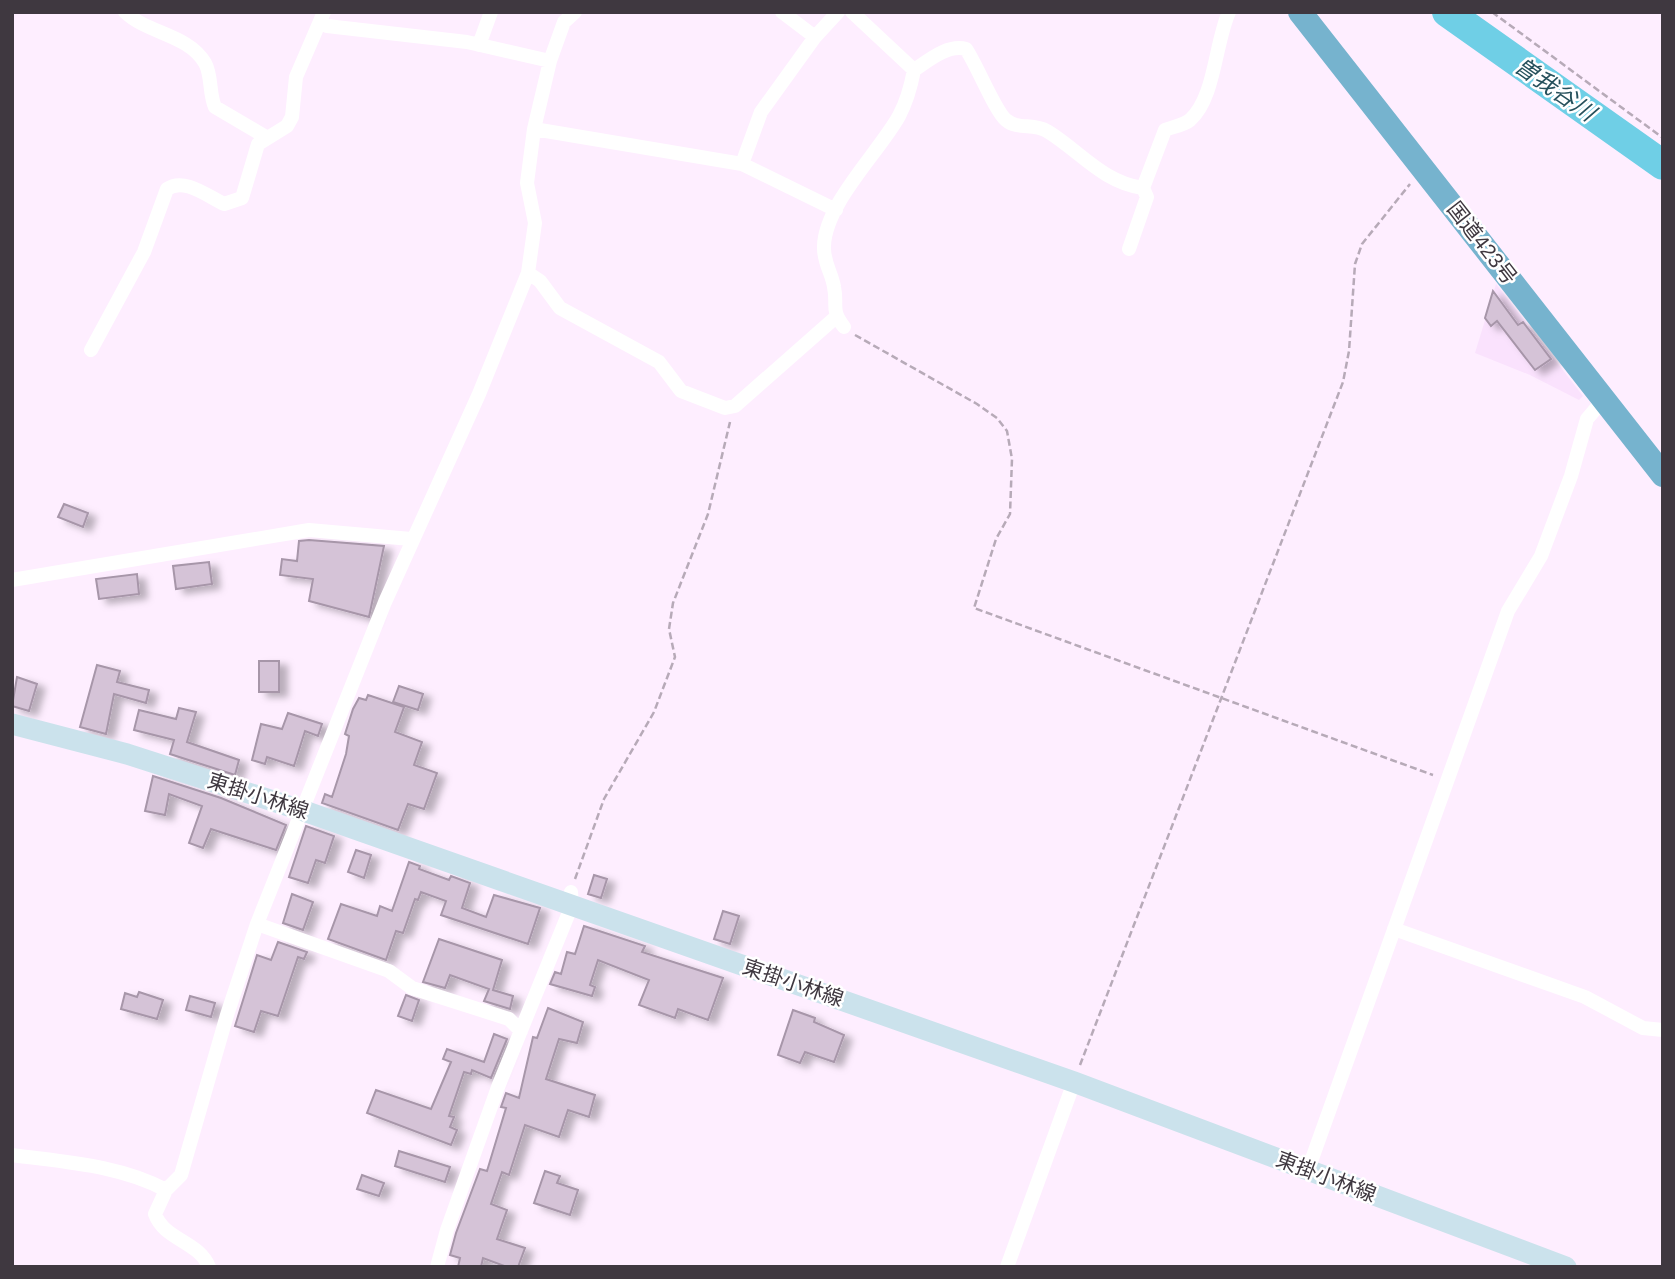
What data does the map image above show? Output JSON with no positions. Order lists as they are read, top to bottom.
{
  "streets": {
    "highway": ["国道423号"],
    "main road": ["東掛小林線"]
  },
  "water": ["曽我谷川"]
}
